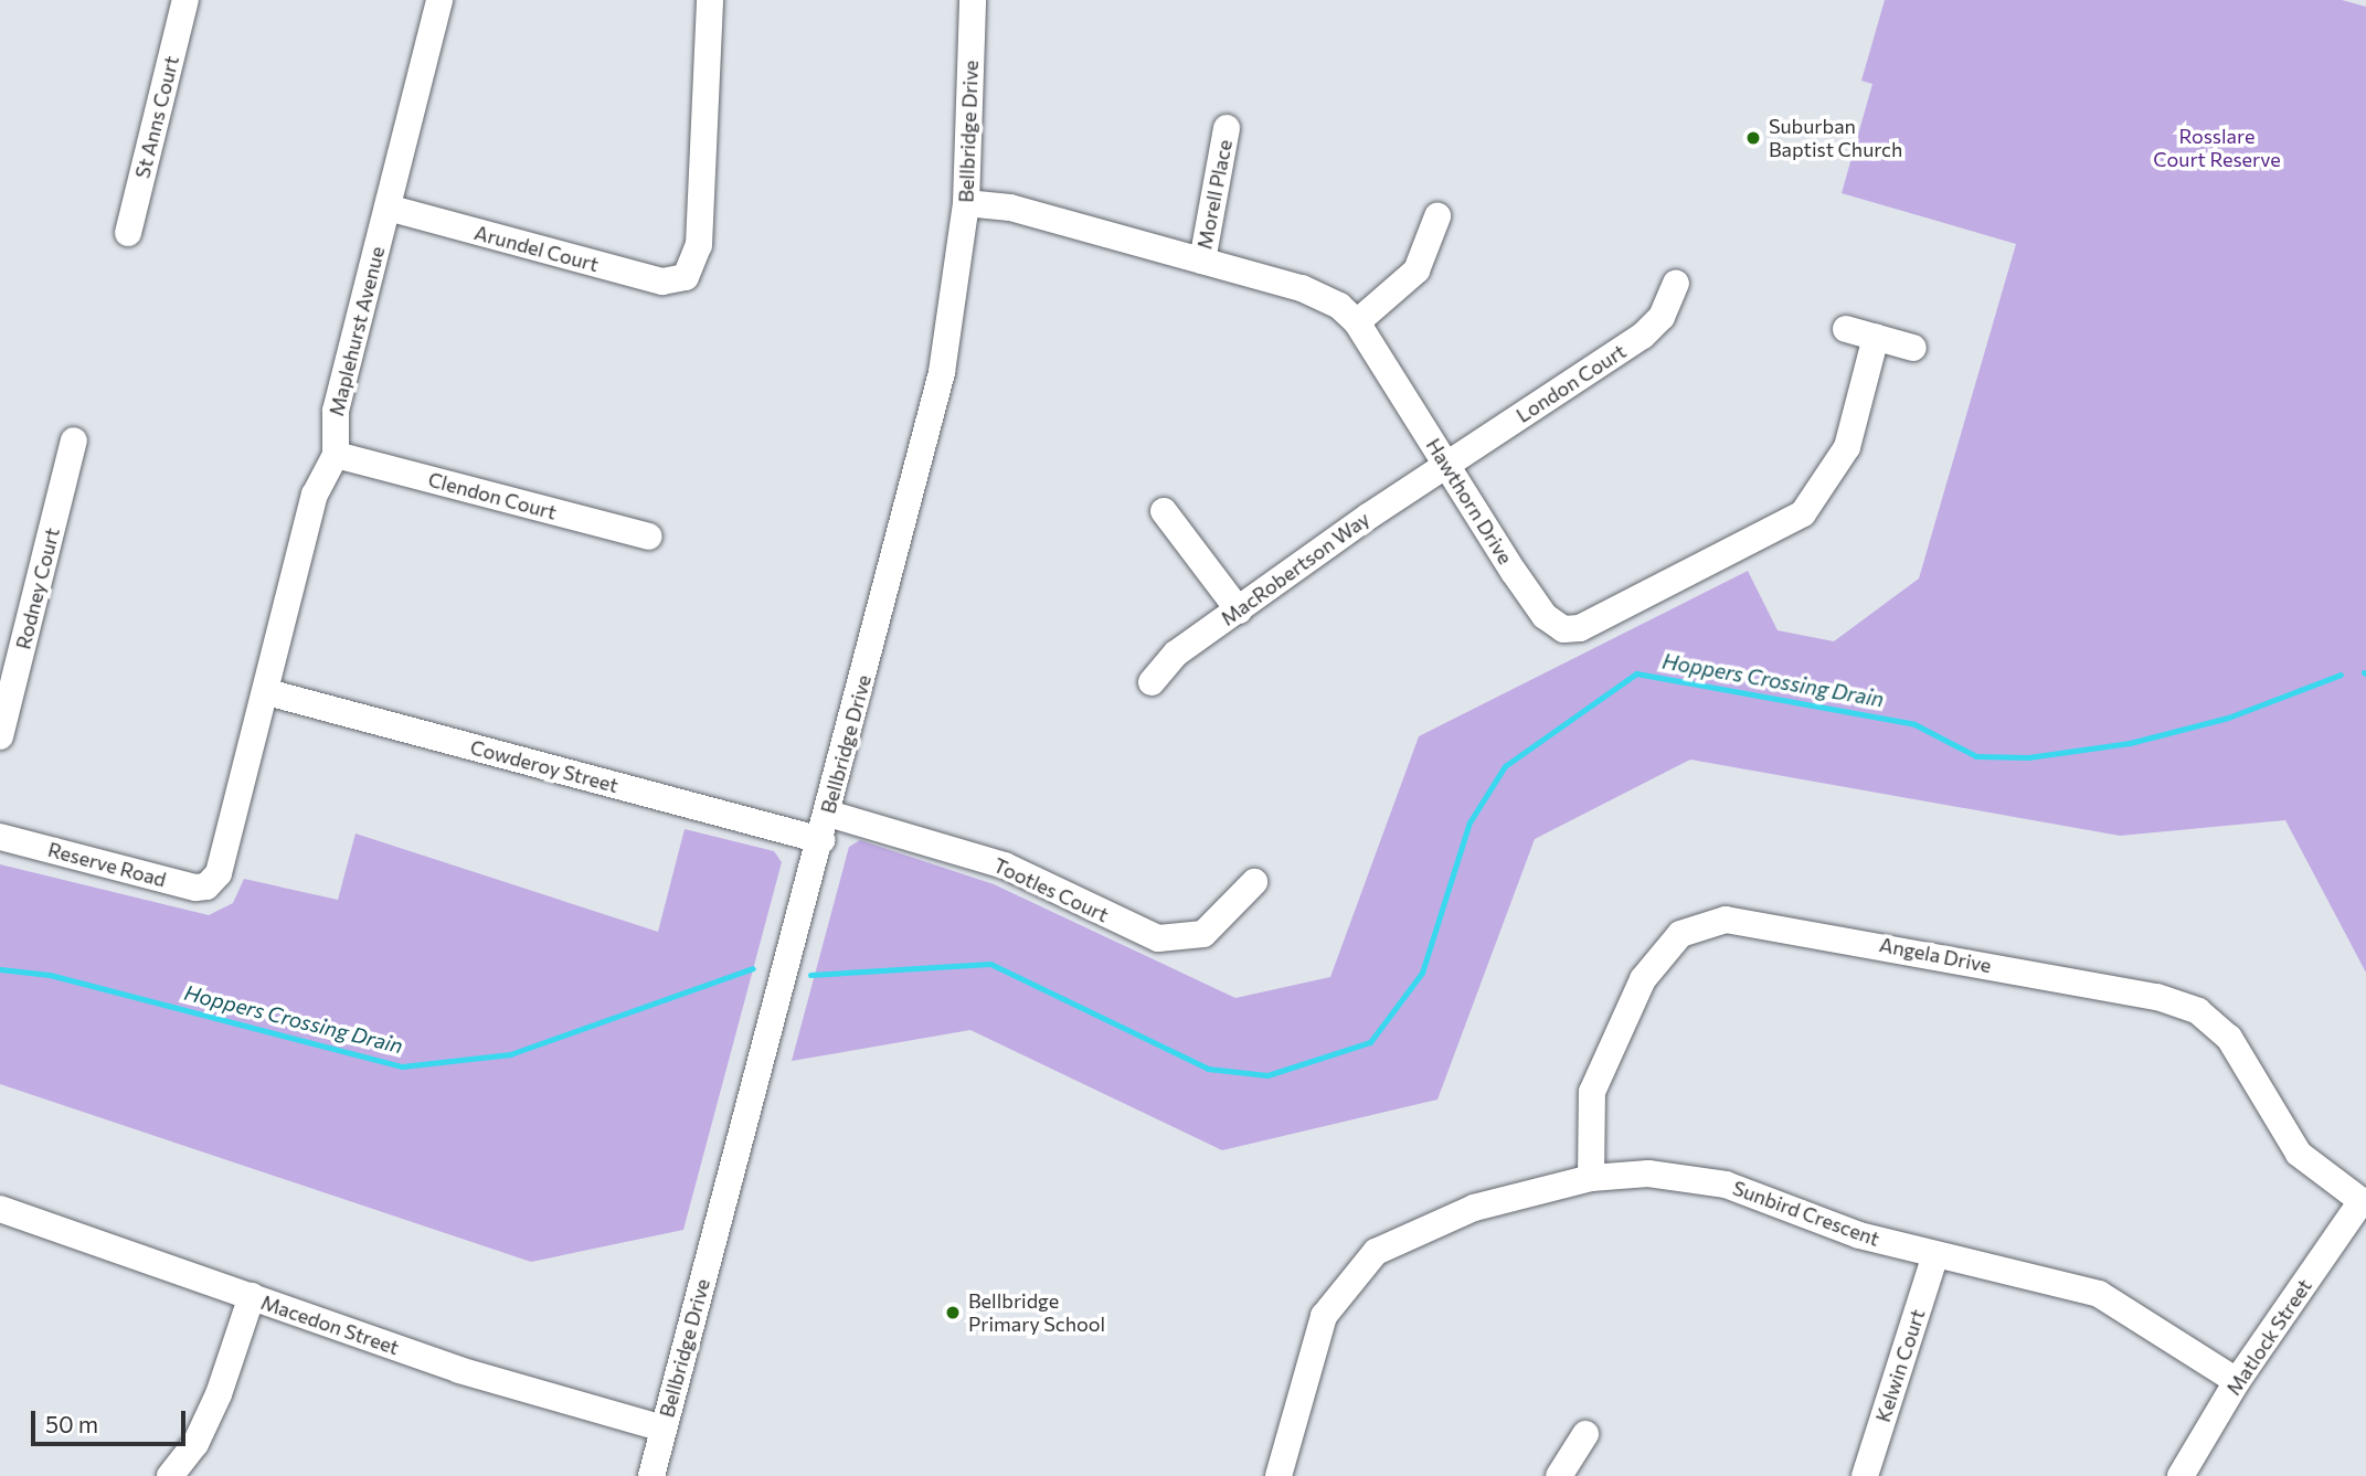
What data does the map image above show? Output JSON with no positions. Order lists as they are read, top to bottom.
{
  "streets": {
    "street": [
      "St Anns Court",
      "Bellbridge Drive",
      "Morell Place",
      "Arundel Court",
      "Maplehurst Avenue",
      "London Court",
      "Clendon Court",
      "Hawthorn Drive",
      "MacRobertson Way",
      "Rodney Court",
      "Cowderoy Street",
      "Reserve Road",
      "Tootles Court",
      "Angela Drive",
      "Sunbird Crescent",
      "Macedon Street",
      "Matlock Street",
      "Kelwin Court"
    ]
  },
  "crossings": [
    ["Bellbridge Drive", "Hawthorn Drive"],
    ["Bellbridge Drive", "Cowderoy Street"],
    ["Bellbridge Drive", "Tootles Court"],
    ["Bellbridge Drive", "Macedon Street"],
    ["Morell Place", "Hawthorn Drive"],
    ["Arundel Court", "Maplehurst Avenue"],
    ["Maplehurst Avenue", "Clendon Court"],
    ["Maplehurst Avenue", "Cowderoy Street"],
    ["Maplehurst Avenue", "Reserve Road"],
    ["London Court", "Hawthorn Drive"],
    ["London Court", "MacRobertson Way"],
    ["Hawthorn Drive", "MacRobertson Way"],
    ["Angela Drive", "Sunbird Crescent"],
    ["Angela Drive", "Matlock Street"],
    ["Sunbird Crescent", "Matlock Street"],
    ["Sunbird Crescent", "Kelwin Court"]
  ],
  "water": ["Hoppers Crossing Drain"],
  "parks": ["Rosslare Court Reserve"],
  "places": ["Suburban Baptist Church", "Bellbridge Primary School"],
  "scale_bar": "50 m"
}
